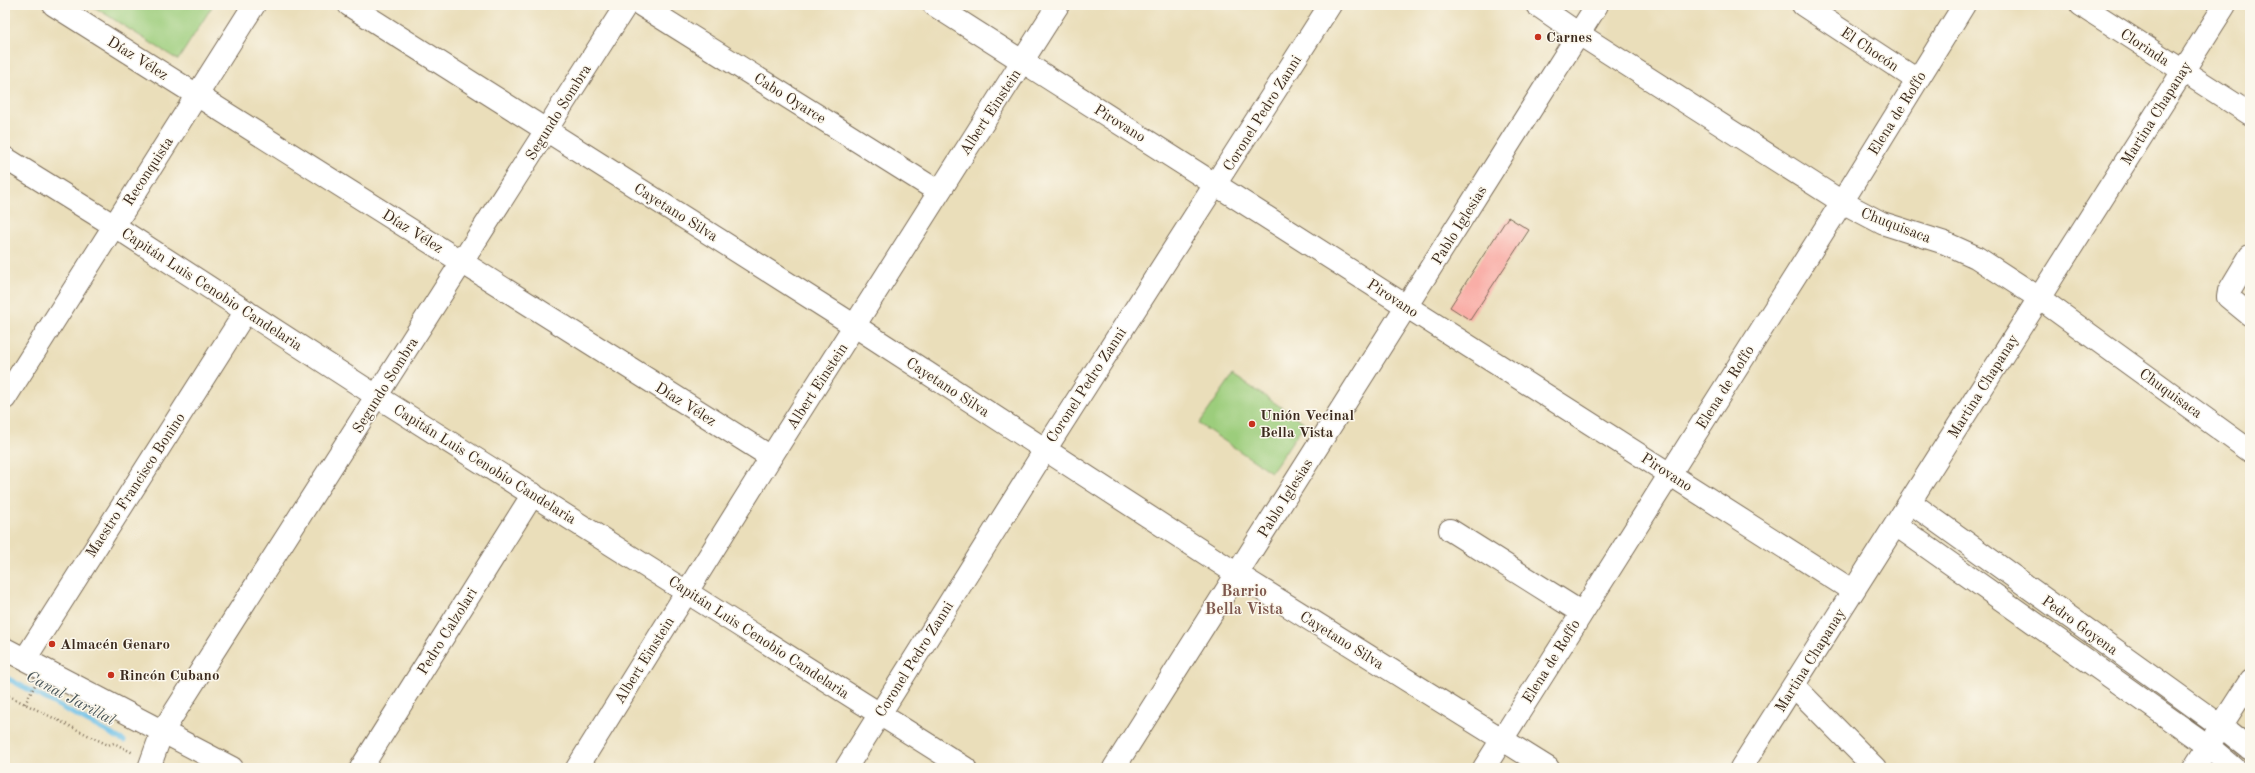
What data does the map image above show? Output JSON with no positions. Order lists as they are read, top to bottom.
{
  "streets": {
    "street": [
      "Clorinda",
      "El Chocón",
      "Díaz Vélez",
      "Cabo Oyarce",
      "Segundo Sombra",
      "Albert Einstein",
      "Coronel Pedro Zanni",
      "Elena de Roffo",
      "Martina Chapanay",
      "Pirovano",
      "Reconquista",
      "Cayetano Silva",
      "Pablo Iglesias",
      "Chuquisaca",
      "Capitán Luis Cenobio Candelaria",
      "Maestro Francisco Bonino",
      "Pedro Goyena",
      "Pedro Calzolari"
    ]
  },
  "crossings": [
    ["Clorinda", "Martina Chapanay"],
    ["El Chocón", "Elena de Roffo"],
    ["Díaz Vélez", "Segundo Sombra"],
    ["Díaz Vélez", "Albert Einstein"],
    ["Díaz Vélez", "Reconquista"],
    ["Cabo Oyarce", "Albert Einstein"],
    ["Segundo Sombra", "Cayetano Silva"],
    ["Segundo Sombra", "Capitán Luis Cenobio Candelaria"],
    ["Albert Einstein", "Pirovano"],
    ["Albert Einstein", "Cayetano Silva"],
    ["Albert Einstein", "Capitán Luis Cenobio Candelaria"],
    ["Coronel Pedro Zanni", "Pirovano"],
    ["Coronel Pedro Zanni", "Cayetano Silva"],
    ["Coronel Pedro Zanni", "Capitán Luis Cenobio Candelaria"],
    ["Elena de Roffo", "Pirovano"],
    ["Elena de Roffo", "Cayetano Silva"],
    ["Elena de Roffo", "Chuquisaca"],
    ["Martina Chapanay", "Pirovano"],
    ["Martina Chapanay", "Chuquisaca"],
    ["Martina Chapanay", "Pedro Goyena"],
    ["Pirovano", "Pablo Iglesias"],
    ["Reconquista", "Capitán Luis Cenobio Candelaria"],
    ["Cayetano Silva", "Pablo Iglesias"],
    ["Pablo Iglesias", "Chuquisaca"],
    ["Capitán Luis Cenobio Candelaria", "Maestro Francisco Bonino"],
    ["Capitán Luis Cenobio Candelaria", "Pedro Calzolari"]
  ],
  "districts": ["Barrio Bella Vista"],
  "water": ["Canal Jarillal"],
  "places": [
    "Carnes",
    "Unión Vecinal Bella Vista",
    "Almacén Genaro",
    "Rincón Cubano"
  ]
}
